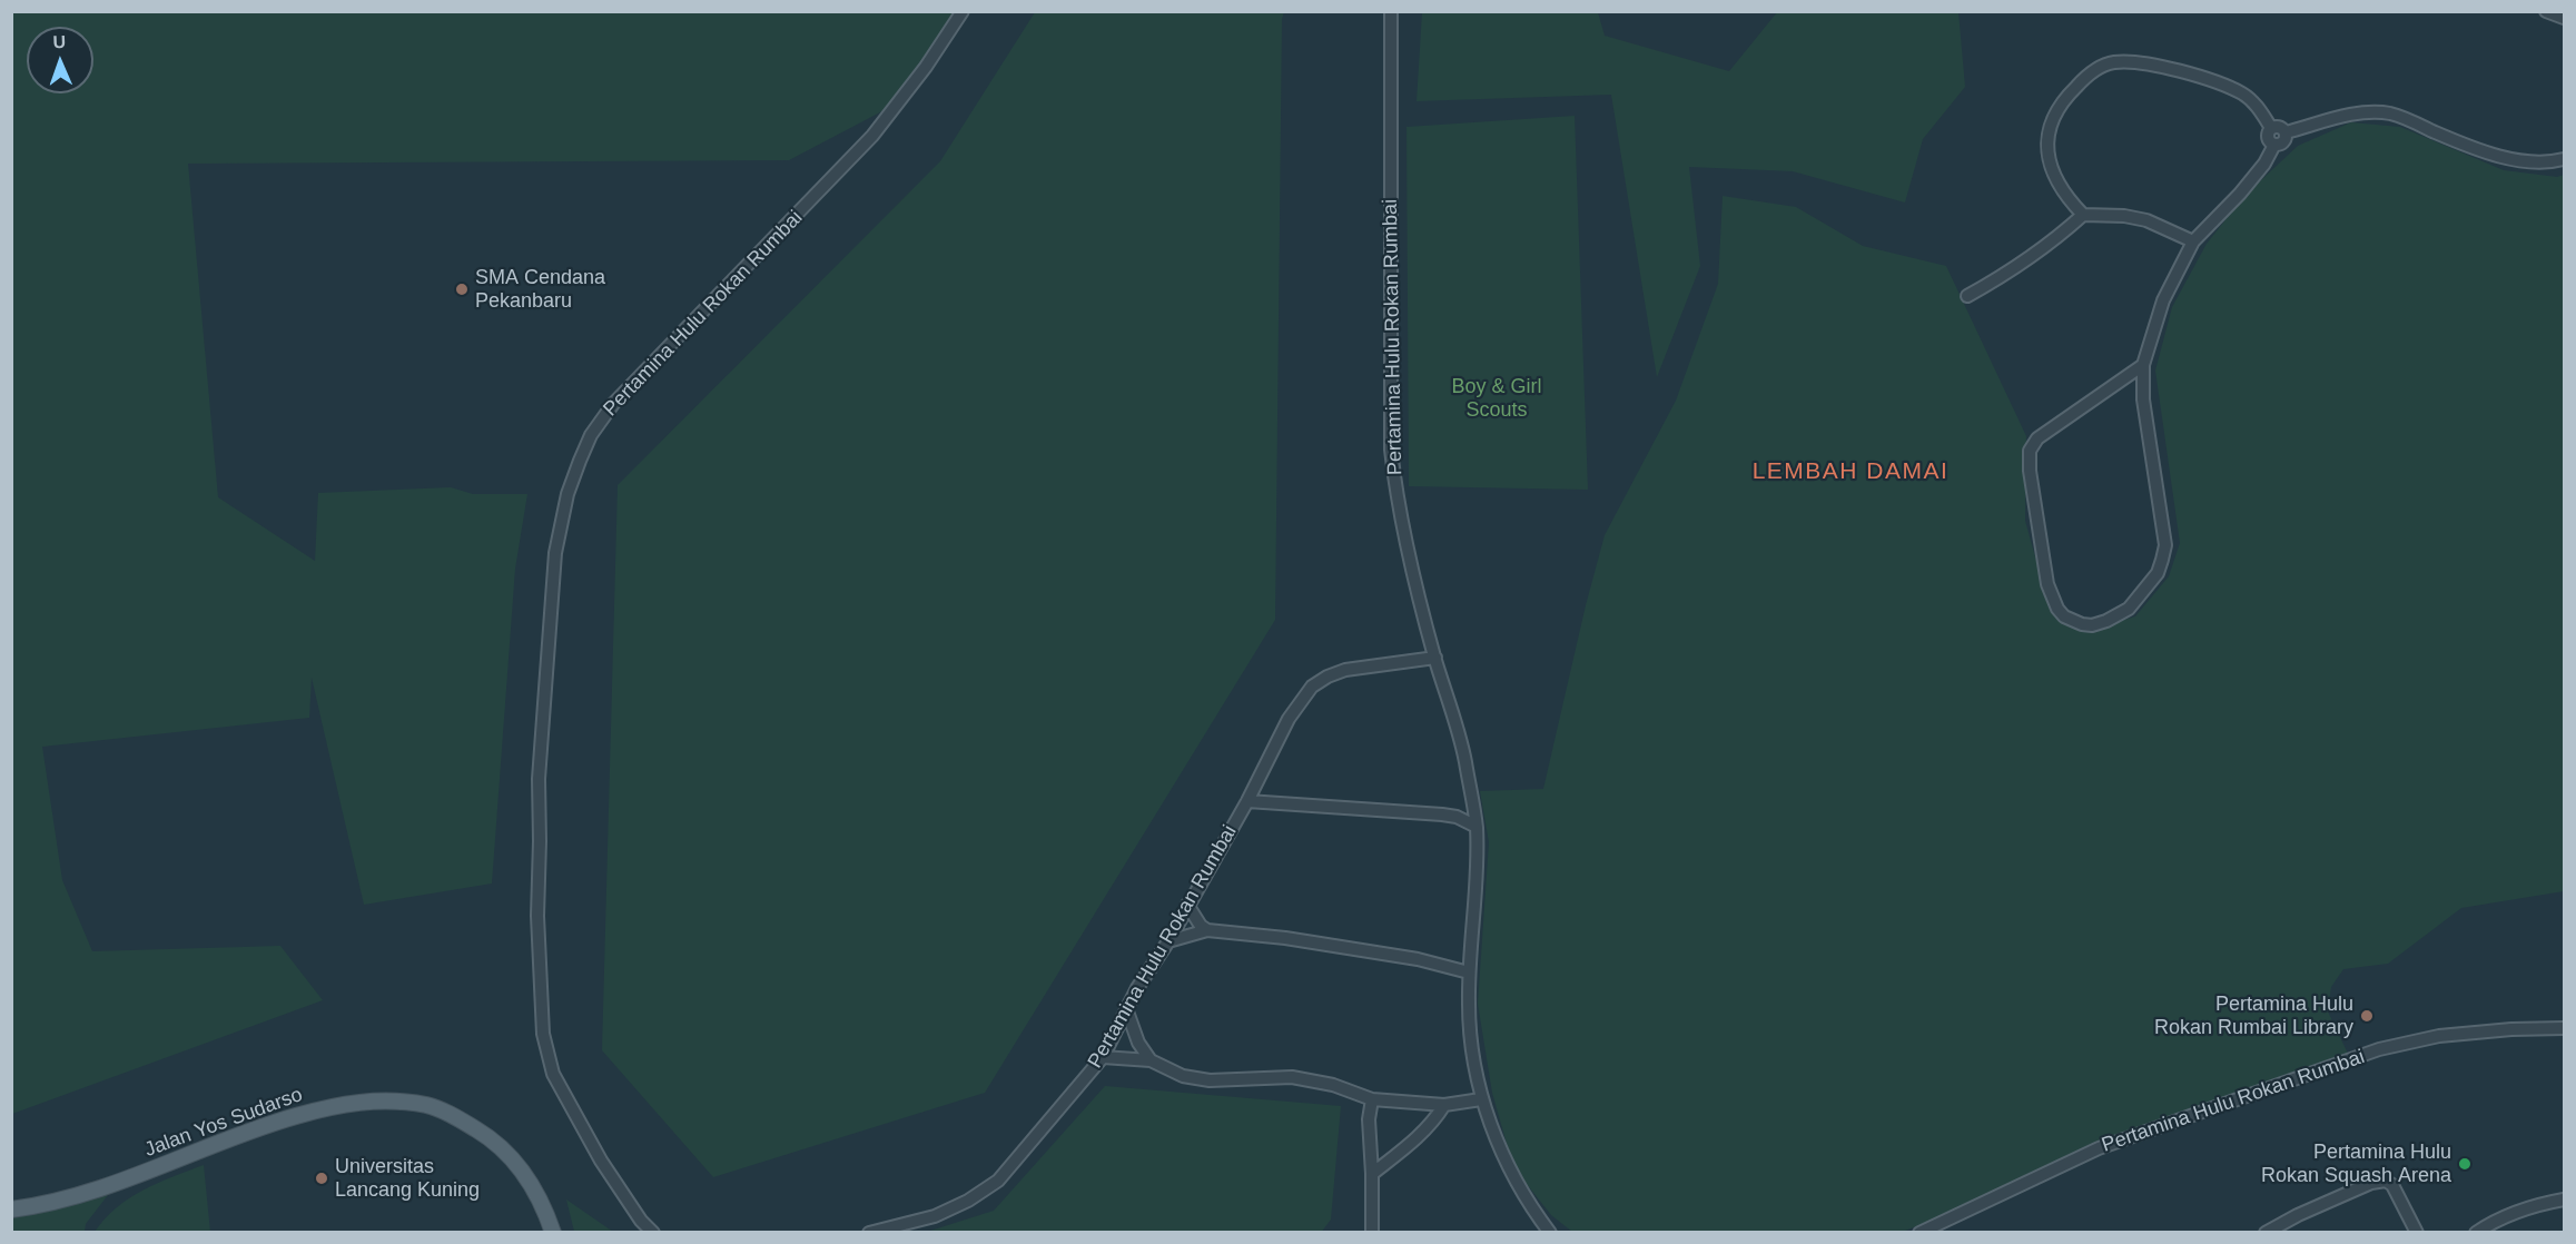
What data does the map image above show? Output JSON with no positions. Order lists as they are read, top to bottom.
{
  "streets": {
    "main road": ["Jalan Yos Sudarso"],
    "street": ["Pertamina Hulu Rokan Rumbai"]
  },
  "districts": ["LEMBAH DAMAI"],
  "parks": ["Boy & Girl Scouts"],
  "places": [
    "SMA Cendana Pekanbaru",
    "Pertamina Hulu Rokan Rumbai Library",
    "Pertamina Hulu Rokan Squash Arena",
    "Universitas Lancang Kuning"
  ],
  "north": "top"
}
